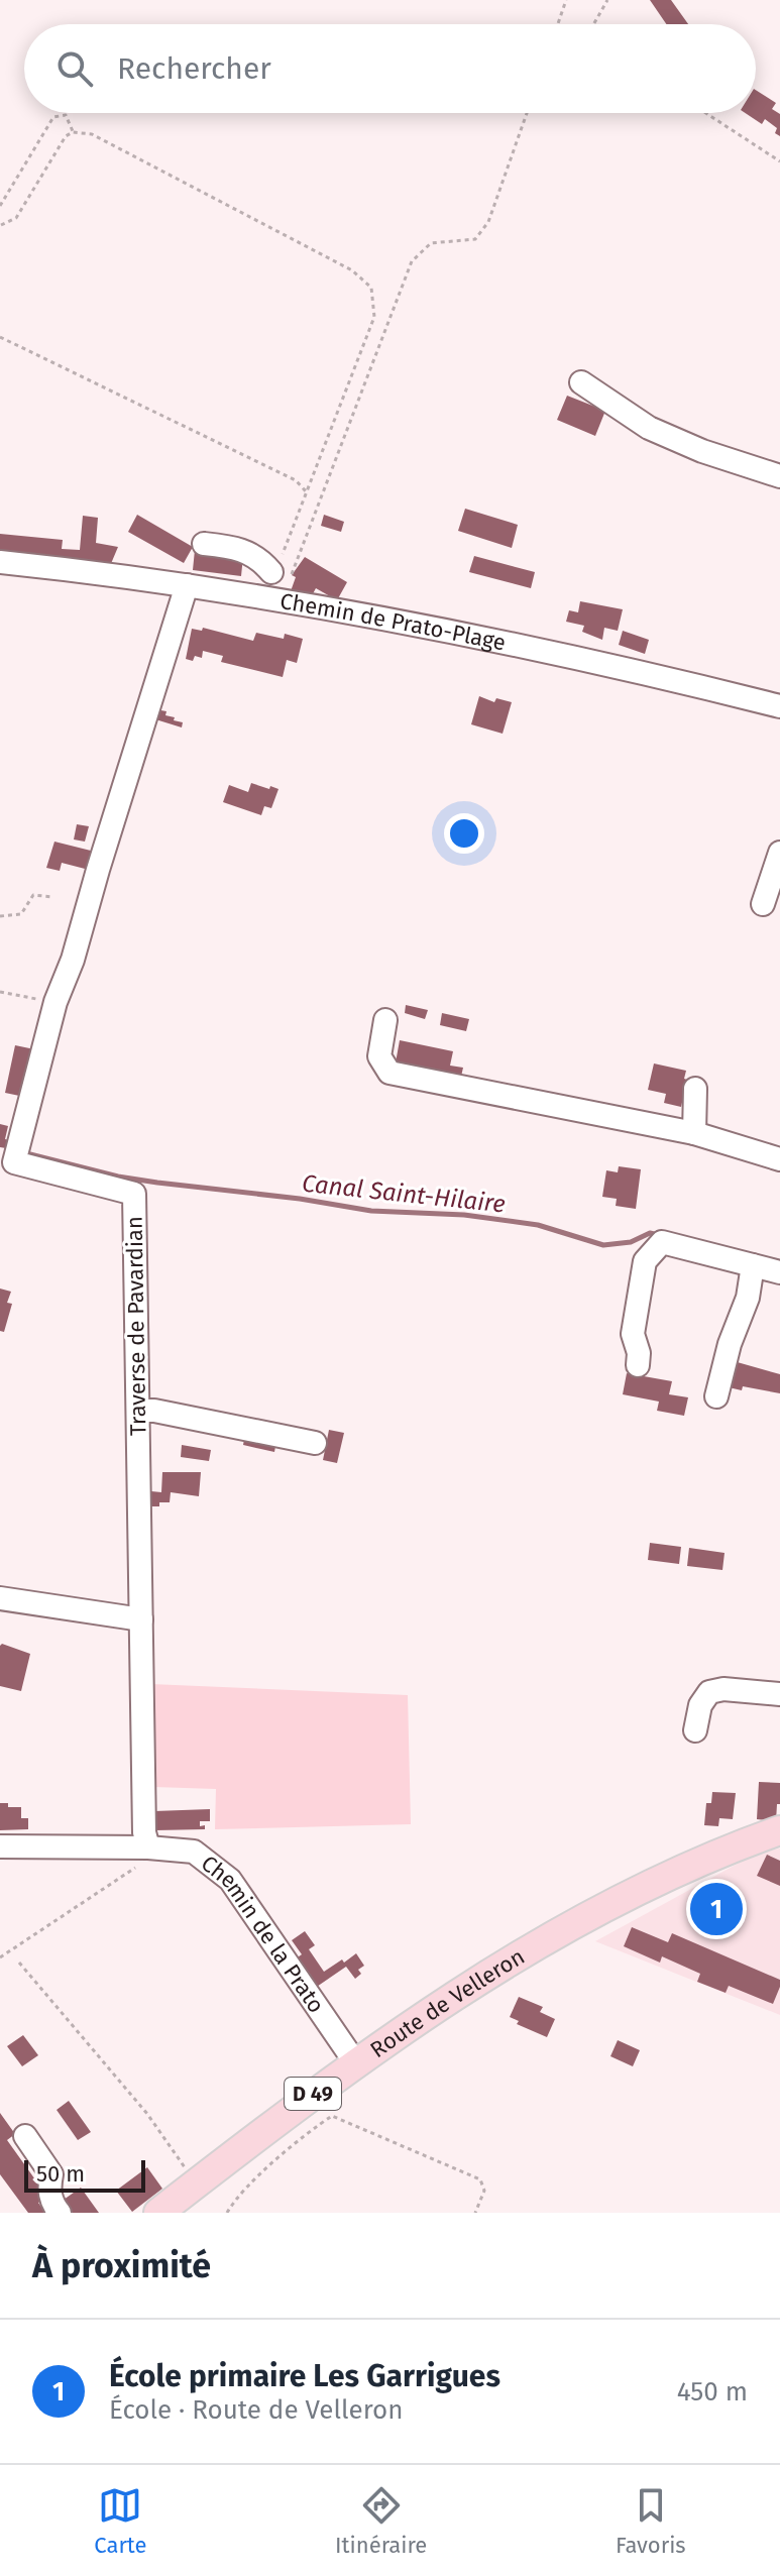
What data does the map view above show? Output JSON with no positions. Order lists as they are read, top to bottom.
{
  "streets": {
    "main road": ["Route de Velleron", "D 49"],
    "street": ["Chemin de Prato-Plage", "Traverse de Pavardian", "Chemin de la Prato"]
  },
  "crossings": [
    ["Chemin de Prato-Plage", "Traverse de Pavardian"],
    ["Traverse de Pavardian", "Chemin de la Prato"],
    ["Chemin de la Prato", "Route de Velleron"]
  ],
  "water": ["Canal Saint-Hilaire"],
  "scale_bar": "50 m",
  "page": {
    "search": "Rechercher",
    "pins": "1",
    "scale": "50 m",
    "heading": "À proximité",
    "list": [
      {
        "mark": "1",
        "name": "École primaire Les Garrigues",
        "note": "École · Route de Velleron",
        "value": "450 m"
      }
    ],
    "nav": ["Carte", "Itinéraire", "Favoris"]
  }
}
